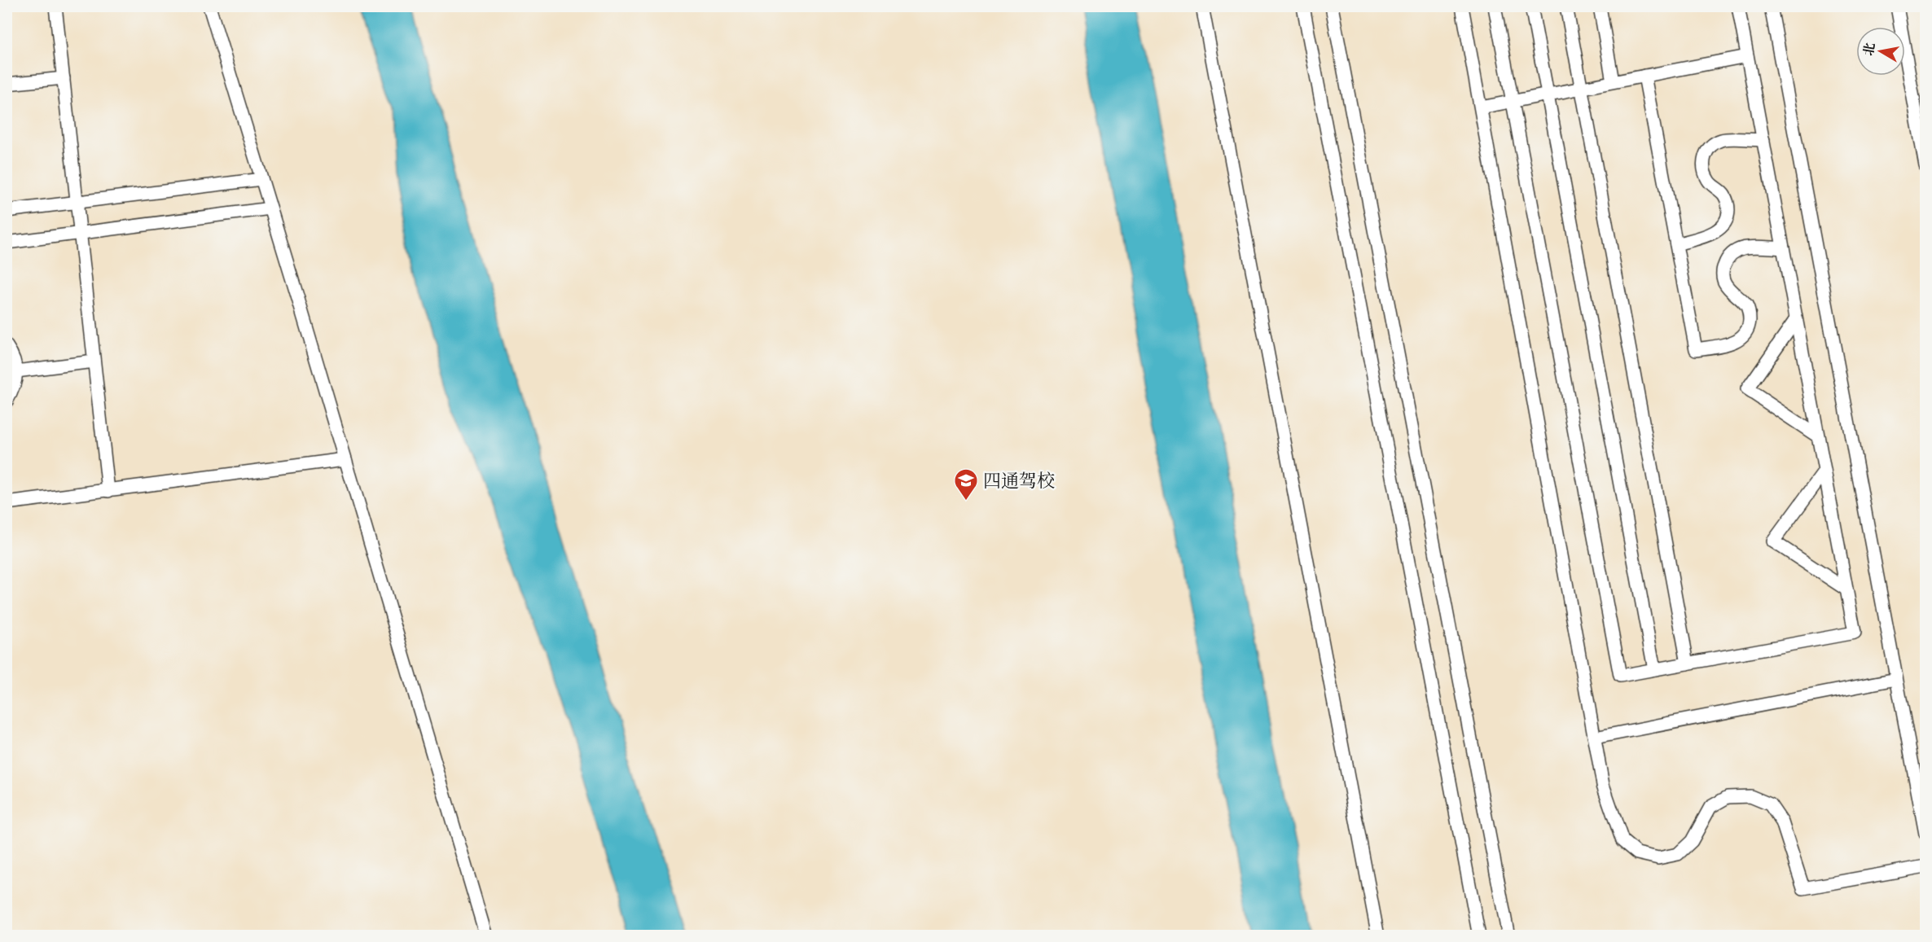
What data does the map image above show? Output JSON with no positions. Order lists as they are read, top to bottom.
{
  "places": {
    "school or university": ["四通驾校"]
  },
  "north": "left"
}
